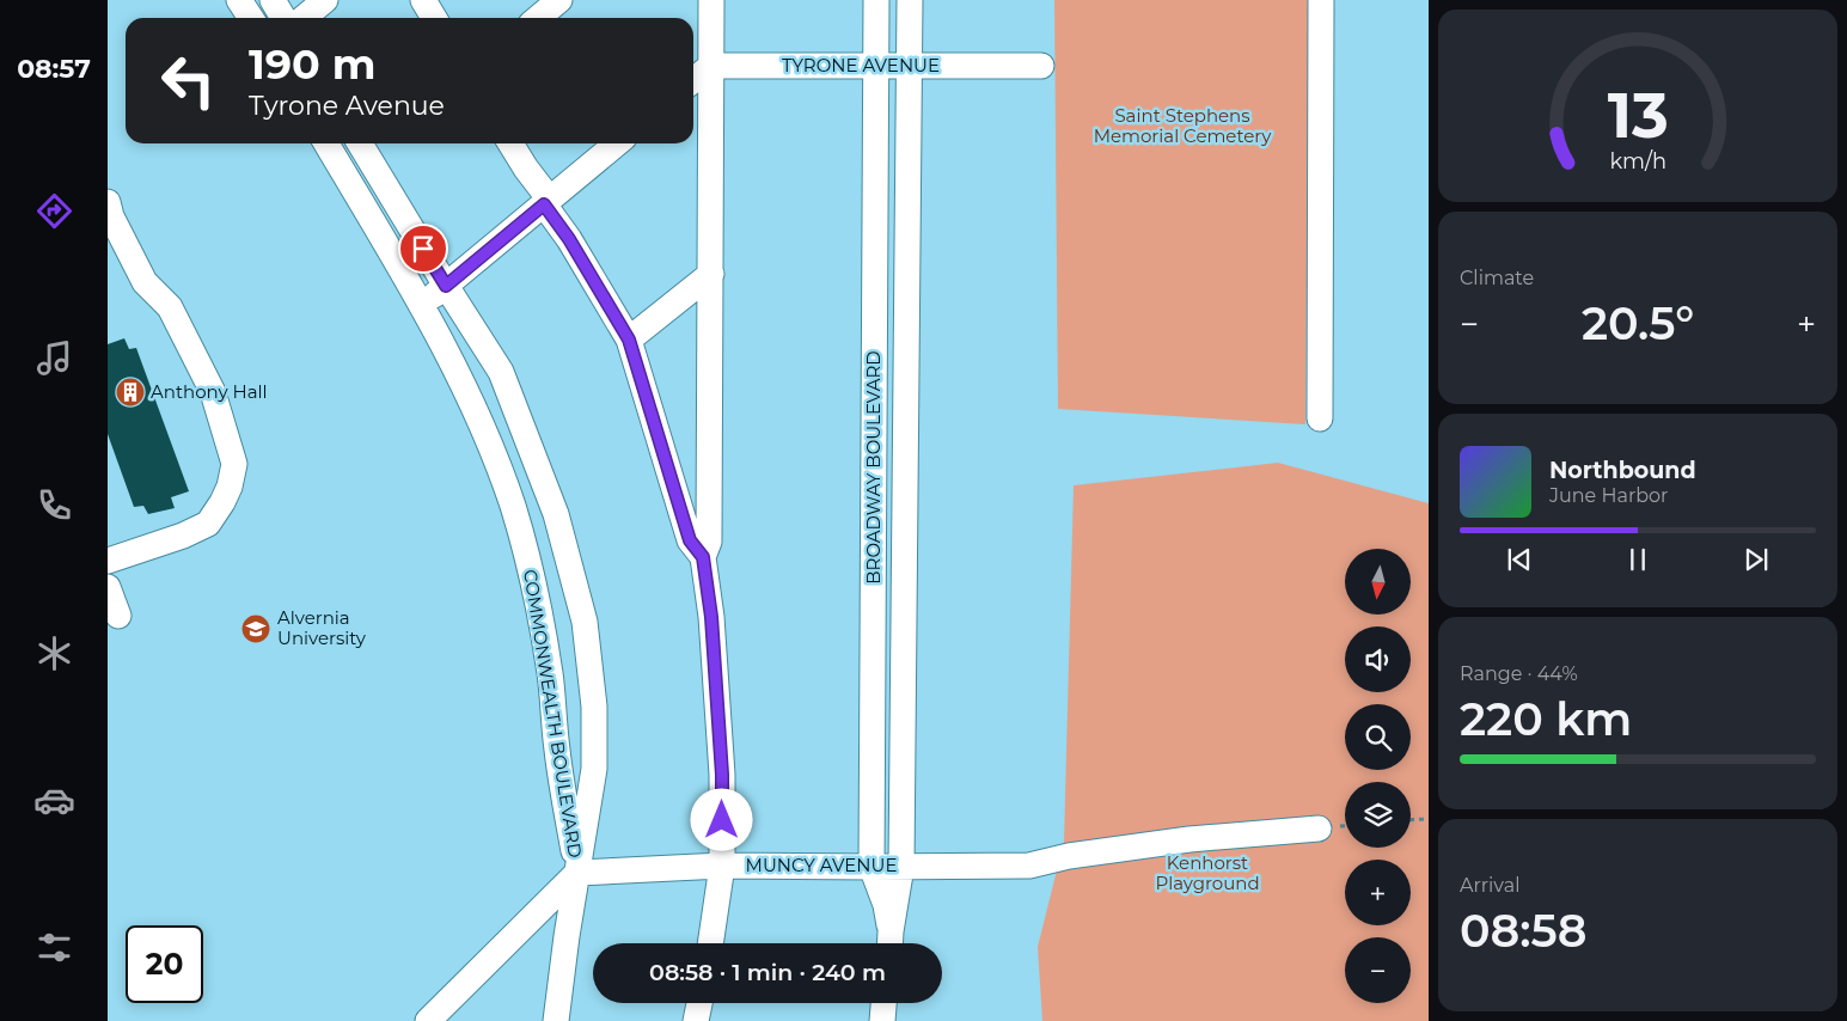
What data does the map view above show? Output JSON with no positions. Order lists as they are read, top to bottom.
{
  "streets": {
    "street": [
      "TYRONE AVENUE",
      "BROADWAY BOULEVARD",
      "COMMONWEALTH BOULEVARD",
      "MUNCY AVENUE"
    ]
  },
  "crossings": [
    ["TYRONE AVENUE", "BROADWAY BOULEVARD"],
    ["BROADWAY BOULEVARD", "MUNCY AVENUE"],
    ["COMMONWEALTH BOULEVARD", "MUNCY AVENUE"]
  ],
  "parks": ["Saint Stephens Memorial Cemetery", "Kenhorst Playground"],
  "places": {
    "building": ["Anthony Hall"],
    "school or university": ["Alvernia University"]
  },
  "north": "bottom",
  "page": {
    "tabs": "08:57",
    "turn": ["190 m", "Tyrone Avenue"],
    "tile": [
      "Climate",
      ["Range · 44%", "220 km"],
      ["Arrival", "08:58"]
    ],
    "heat": ["−", "20.5°", "+"],
    "song": ["Northbound", "June Harbor"],
    "map_buttons": ["+", "−"],
    "limit": "20",
    "trip": "08:58 · 1 min · 240 m",
    "gauge": ["13", "km/h"]
  }
}
